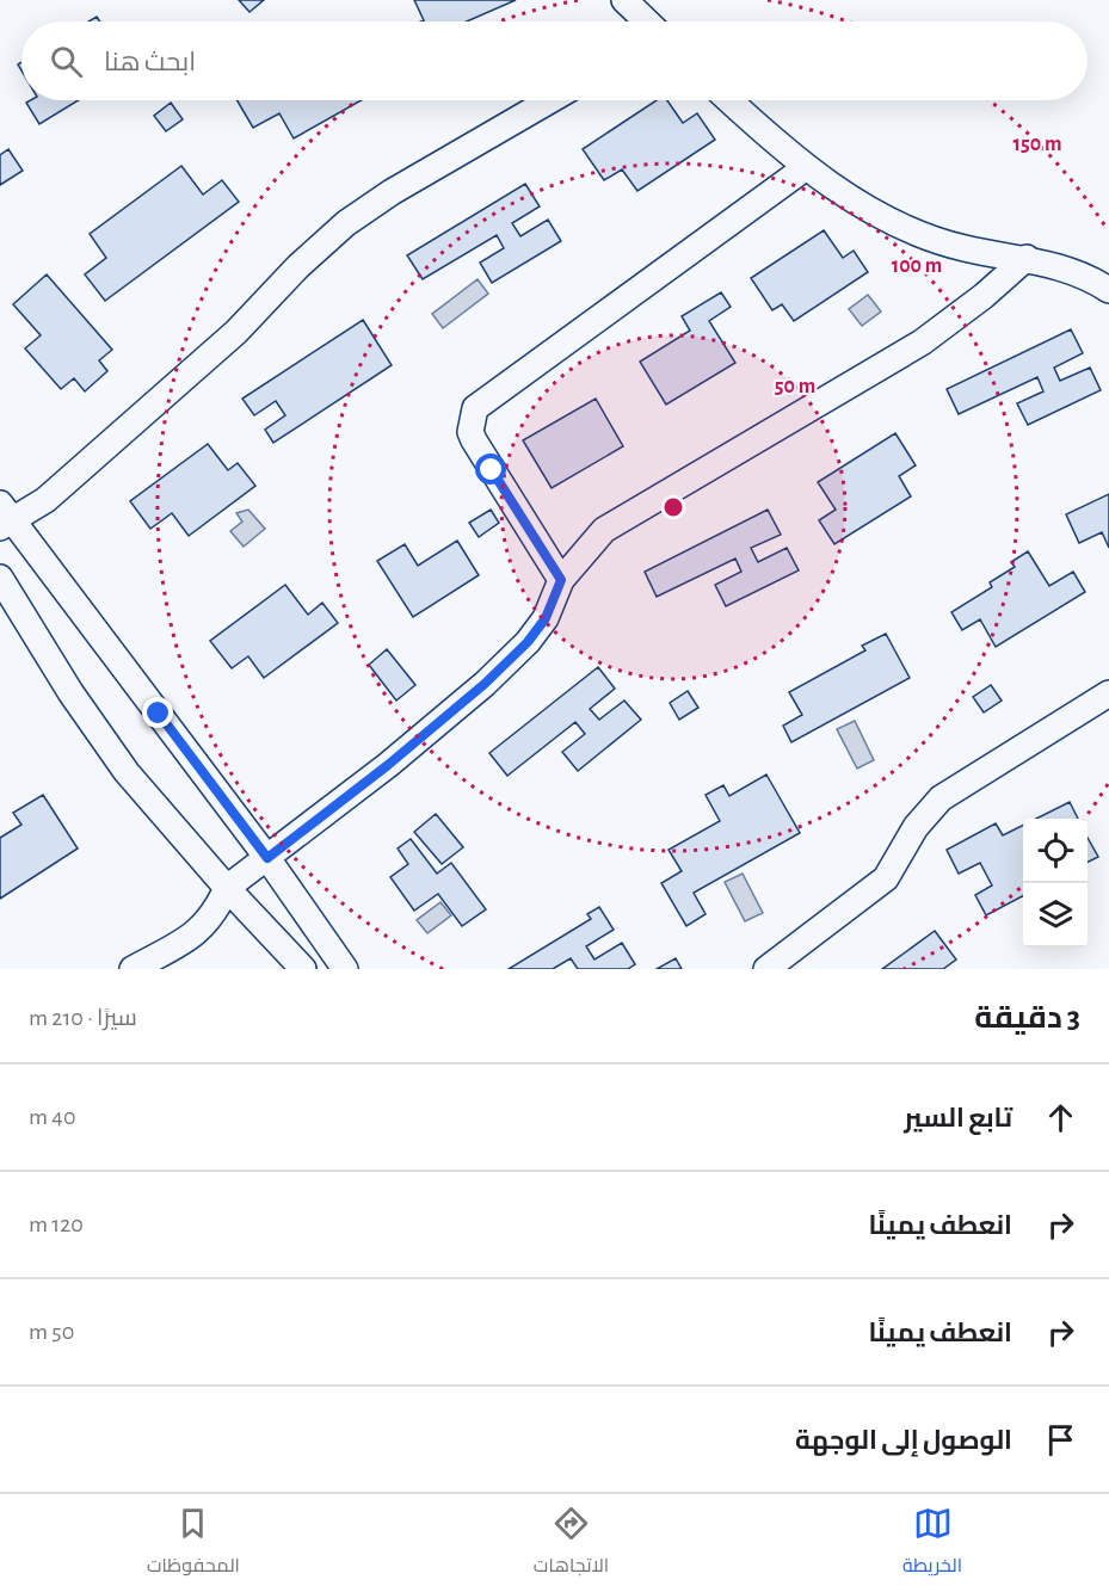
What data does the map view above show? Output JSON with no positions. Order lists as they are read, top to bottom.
{
  "page": {
    "search": "ابحث هنا",
    "heading": ["3 دقيقة", "سيرًا · 210 m"],
    "list": [
      ["تابع السير", "40 m"],
      ["انعطف يمينًا", "120 m"],
      ["انعطف يمينًا", "50 m"],
      "الوصول إلى الوجهة"
    ],
    "nav": ["الخريطة", "الاتجاهات", "المحفوظات"]
  },
  "rings": ["150 m", "100 m", "50 m"]
}
